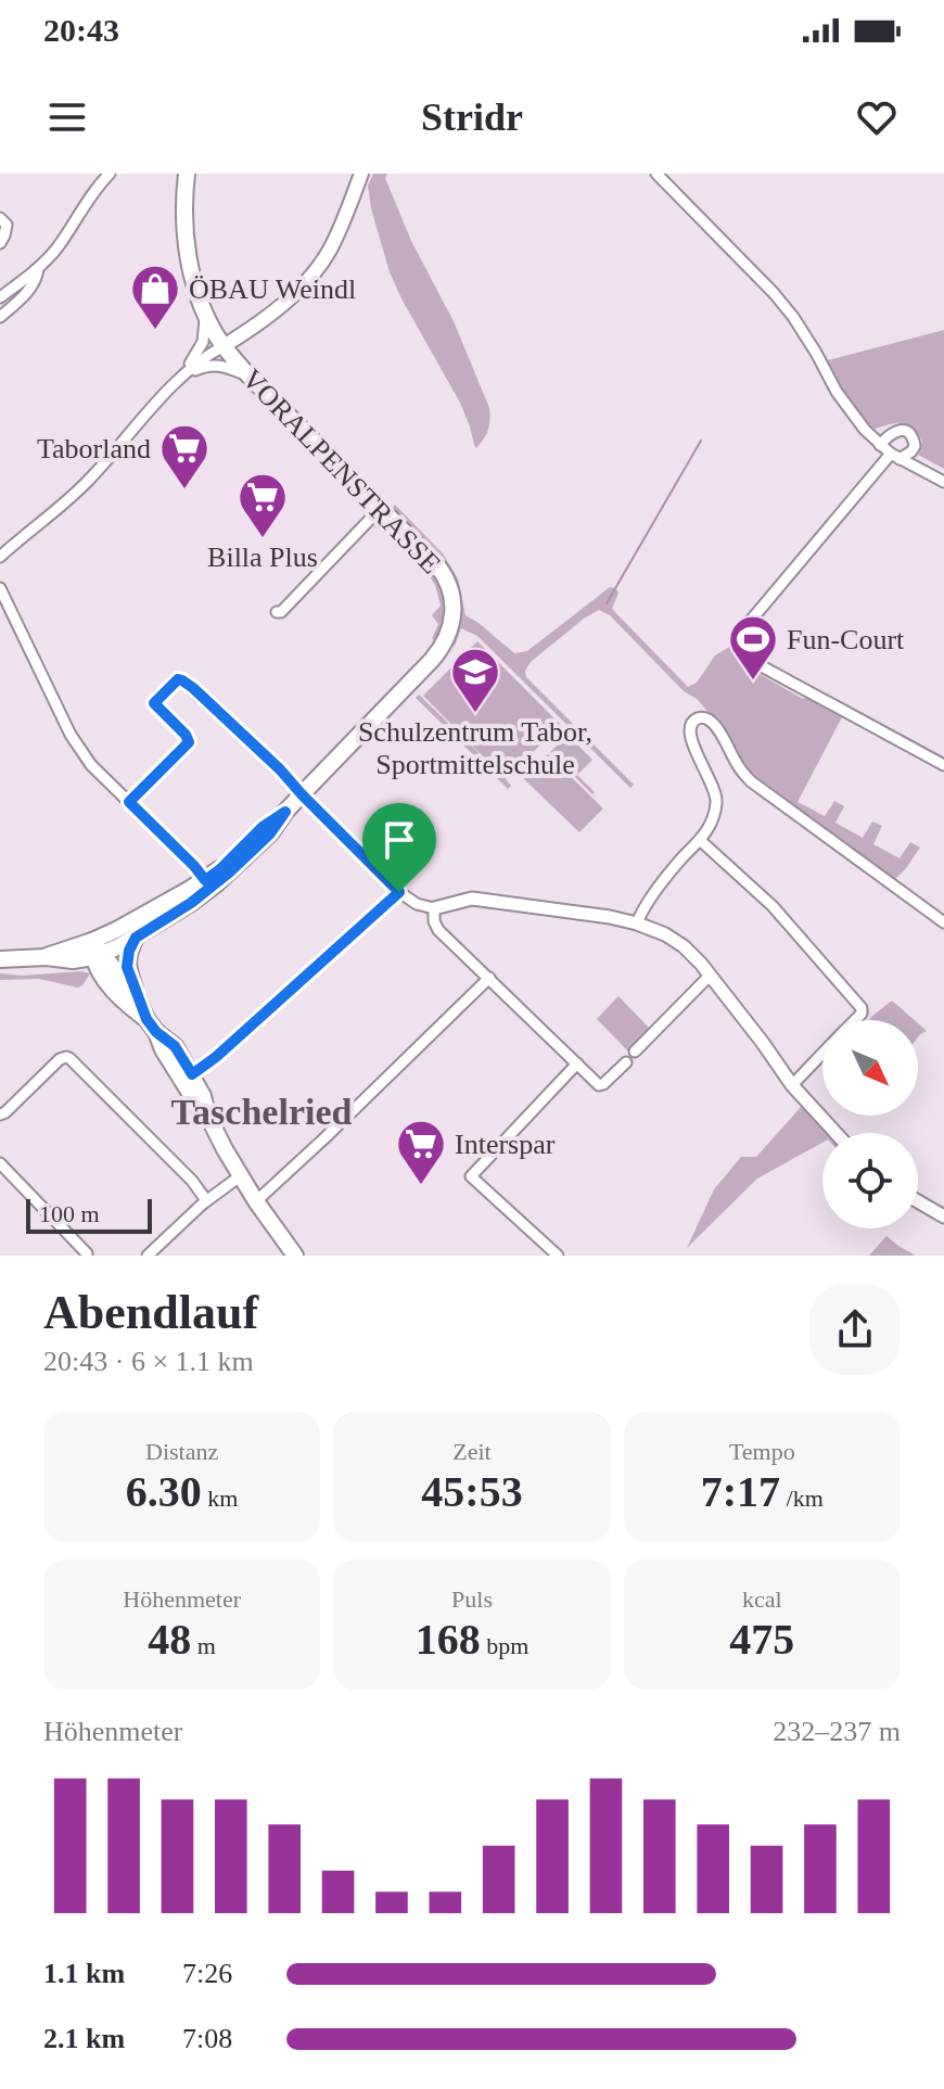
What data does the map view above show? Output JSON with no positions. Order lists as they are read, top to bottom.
{
  "streets": {
    "main road": ["VORALPENSTRASSE"]
  },
  "districts": ["Taschelried"],
  "places": {
    "shop": ["ÖBAU Weindl"],
    "supermarket": ["Taborland", "Billa Plus", "Interspar"],
    "sports": ["Fun-Court"],
    "school or university": ["Schulzentrum Tabor, Sportmittelschule"]
  },
  "scale_bar": "100 m",
  "north": "bottom right",
  "page": {
    "status": "20:43",
    "header": "Stridr",
    "scale": "100 m",
    "heading": ["Abendlauf", "20:43 · 6 × 1.1 km"],
    "stats": [
      ["Distanz", "6.30 km"],
      ["Zeit", "45:53"],
      ["Tempo", "7:17 /km"],
      ["Höhenmeter", "48 m"],
      ["Puls", "168 bpm"],
      ["kcal", "475"]
    ],
    "chart": ["Höhenmeter", "232–237 m"],
    "list": [
      {
        "name": "1.1 km",
        "note": "7:26"
      },
      {
        "name": "2.1 km",
        "note": "7:08"
      }
    ]
  }
}
